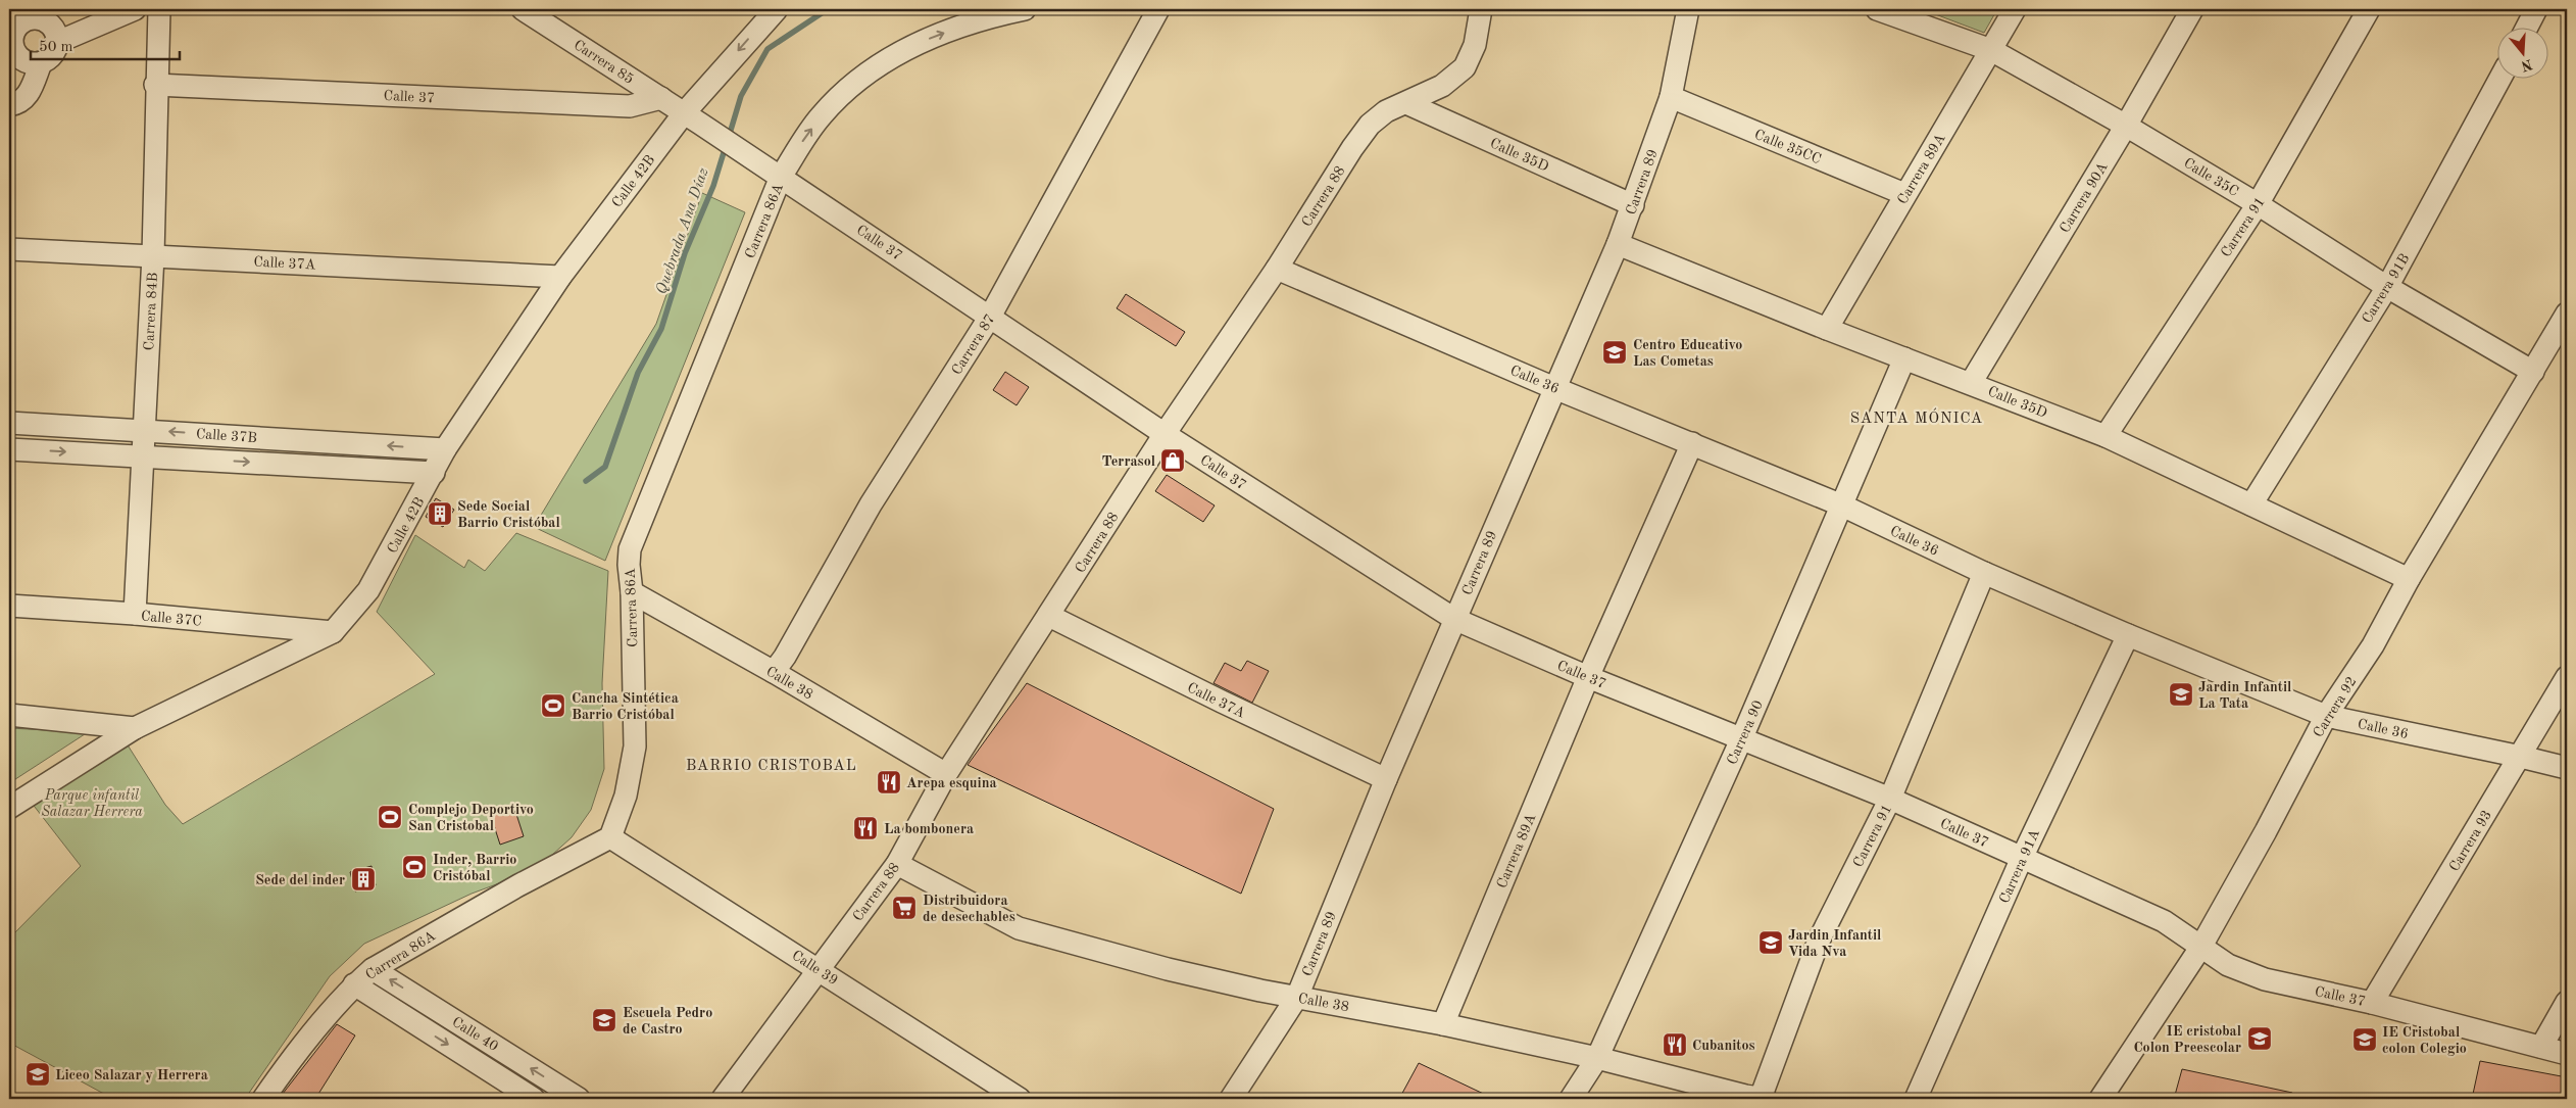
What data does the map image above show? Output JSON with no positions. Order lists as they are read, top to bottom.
{
  "streets": {
    "street": [
      "Carrera 85",
      "Calle 37",
      "Calle 35CC",
      "Calle 35D",
      "Carrera 89A",
      "Calle 35C",
      "Calle 42B",
      "Carrera 89",
      "Carrera 88",
      "Carrera 90A",
      "Carrera 86A",
      "Carrera 91",
      "Calle 37A",
      "Carrera 91B",
      "Carrera 84B",
      "Carrera 87",
      "Calle 36",
      "Calle 37B",
      "Calle 37C",
      "Calle 38",
      "Carrera 92",
      "Carrera 90",
      "Carrera 93",
      "Carrera 91A",
      "Calle 39",
      "Calle 40"
    ]
  },
  "crossings": [
    ["Carrera 85", "Calle 37"],
    ["Carrera 85", "Calle 42B"],
    ["Calle 37", "Carrera 89A"],
    ["Calle 37", "Calle 42B"],
    ["Calle 37", "Carrera 89"],
    ["Calle 37", "Carrera 88"],
    ["Calle 37", "Carrera 86A"],
    ["Calle 37", "Carrera 91"],
    ["Calle 37", "Carrera 84B"],
    ["Calle 37", "Carrera 87"],
    ["Calle 37", "Carrera 92"],
    ["Calle 37", "Carrera 90"],
    ["Calle 37", "Carrera 93"],
    ["Calle 37", "Carrera 91A"],
    ["Calle 35CC", "Carrera 89A"],
    ["Calle 35CC", "Carrera 89"],
    ["Calle 35D", "Carrera 89A"],
    ["Calle 35D", "Carrera 89"],
    ["Calle 35D", "Carrera 88"],
    ["Calle 35D", "Carrera 90A"],
    ["Calle 35D", "Carrera 91"],
    ["Calle 35D", "Carrera 91B"],
    ["Calle 35D", "Carrera 92"],
    ["Calle 35D", "Carrera 90"],
    ["Carrera 89A", "Calle 35C"],
    ["Carrera 89A", "Calle 36"],
    ["Carrera 89A", "Calle 38"],
    ["Calle 35C", "Carrera 90A"],
    ["Calle 35C", "Carrera 91"],
    ["Calle 35C", "Carrera 91B"],
    ["Calle 35C", "Carrera 92"],
    ["Calle 42B", "Calle 37A"],
    ["Calle 42B", "Calle 37B"],
    ["Calle 42B", "Calle 37C"],
    ["Carrera 89", "Calle 37A"],
    ["Carrera 89", "Calle 36"],
    ["Carrera 89", "Calle 38"],
    ["Carrera 88", "Calle 37A"],
    ["Carrera 88", "Calle 36"],
    ["Carrera 88", "Calle 38"],
    ["Carrera 88", "Calle 39"],
    ["Carrera 86A", "Calle 38"],
    ["Carrera 86A", "Calle 39"],
    ["Carrera 86A", "Calle 40"],
    ["Carrera 91", "Calle 36"],
    ["Carrera 91", "Calle 38"],
    ["Calle 37A", "Carrera 84B"],
    ["Carrera 84B", "Calle 37B"],
    ["Carrera 84B", "Calle 37C"],
    ["Carrera 87", "Calle 38"],
    ["Calle 36", "Carrera 92"],
    ["Calle 36", "Carrera 90"],
    ["Calle 36", "Carrera 93"],
    ["Calle 36", "Carrera 91A"],
    ["Calle 38", "Carrera 90"]
  ],
  "districts": ["SANTA MÓNICA", "BARRIO CRISTOBAL"],
  "water": ["Quebrada Ana Díaz"],
  "parks": ["Parque infantil Salazar Herrera"],
  "places": {
    "school or university": [
      "Centro Educativo Las Cometas",
      "Jardin Infantil La Tata",
      "Jardin Infantil Vida Nva",
      "Escuela Pedro de Castro",
      "IE cristobal Colon Preescolar",
      "IE Cristobal colon Colegio",
      "Liceo Salazar y Herrera"
    ],
    "shop": ["Terrasol"],
    "building": ["Sede Social Barrio Cristóbal", "Sede del inder"],
    "sports": ["Cancha Sintética Barrio Cristóbal", "Complejo Deportivo San Cristobal", "Inder, Barrio Cristóbal"],
    "restaurant": ["Arepa esquina", "La bombonera", "Cubanitos"],
    "supermarket": ["Distribuidora de desechables"]
  },
  "scale_bar": "50 m",
  "north": "bottom"
}
